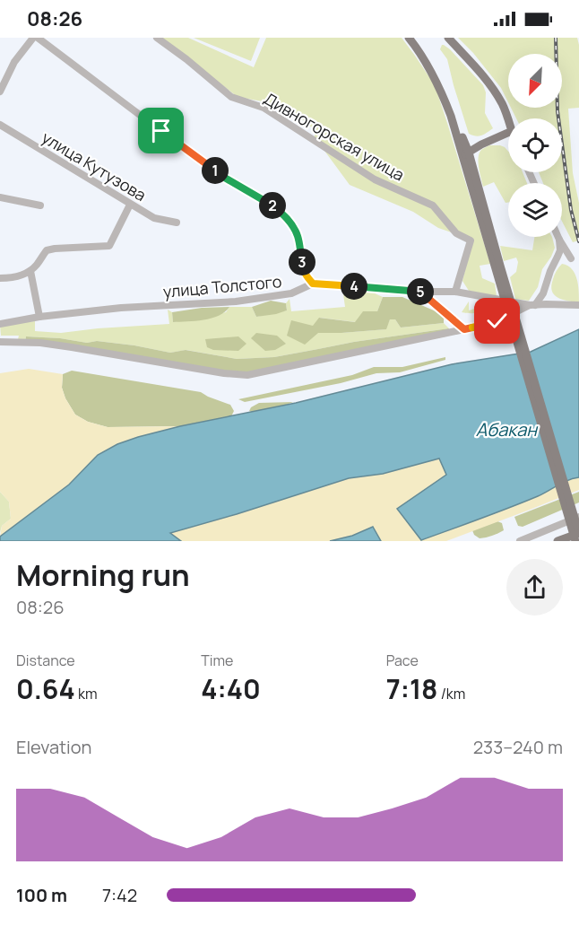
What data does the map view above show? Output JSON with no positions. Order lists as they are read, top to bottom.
{
  "streets": {
    "street": ["Дивногорская улица", "улица Кутузова", "улица Толстого"]
  },
  "crossings": [
    ["Дивногорская улица", "улица Толстого"]
  ],
  "water": ["Абакан"],
  "north": "bottom left",
  "page": {
    "status": "08:26",
    "pins": [
      "1",
      "2",
      "3",
      "4",
      "5"
    ],
    "heading": ["Morning run", "08:26"],
    "stats": [
      ["Distance", "0.64 km"],
      ["Time", "4:40"],
      ["Pace", "7:18 /km"]
    ],
    "chart": ["Elevation", "233–240 m"],
    "list": [
      {
        "name": "100 m",
        "note": "7:42"
      }
    ]
  }
}
